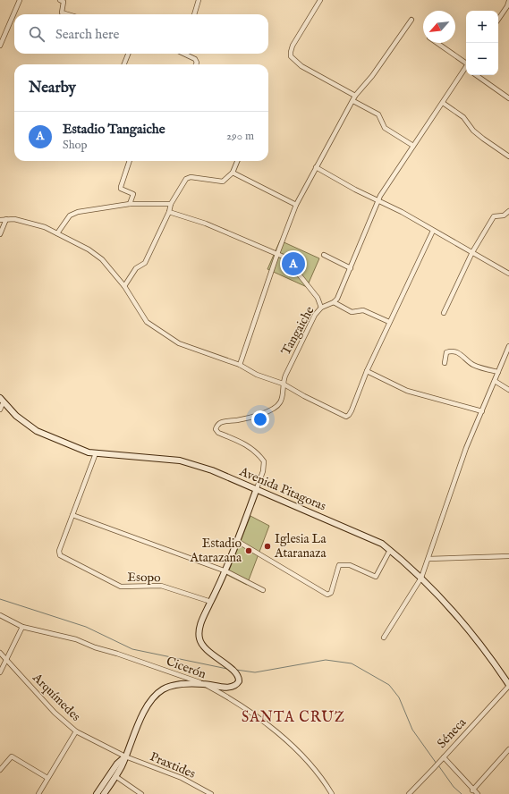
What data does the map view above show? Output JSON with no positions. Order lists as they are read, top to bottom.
{
  "streets": {
    "main road": ["Avenida Pitagoras"],
    "street": [
      "Tangaiche",
      "Esopo",
      "Cicerón",
      "Arquímedes",
      "Séneca",
      "Praxtides"
    ]
  },
  "crossings": [
    ["Tangaiche", "Avenida Pitagoras"],
    ["Avenida Pitagoras", "Séneca"],
    ["Arquímedes", "Praxtides"]
  ],
  "districts": ["SANTA CRUZ"],
  "places": ["Iglesia La Ataranaza", "Estadio Atarazana"],
  "north": "bottom left",
  "page": {
    "map_buttons": ["+", "−"],
    "search": "Search here",
    "heading": "Nearby",
    "list": [
      {
        "mark": "A",
        "name": "Estadio Tangaiche",
        "note": "Shop",
        "value": "290 m"
      }
    ],
    "pins": "A"
  }
}
